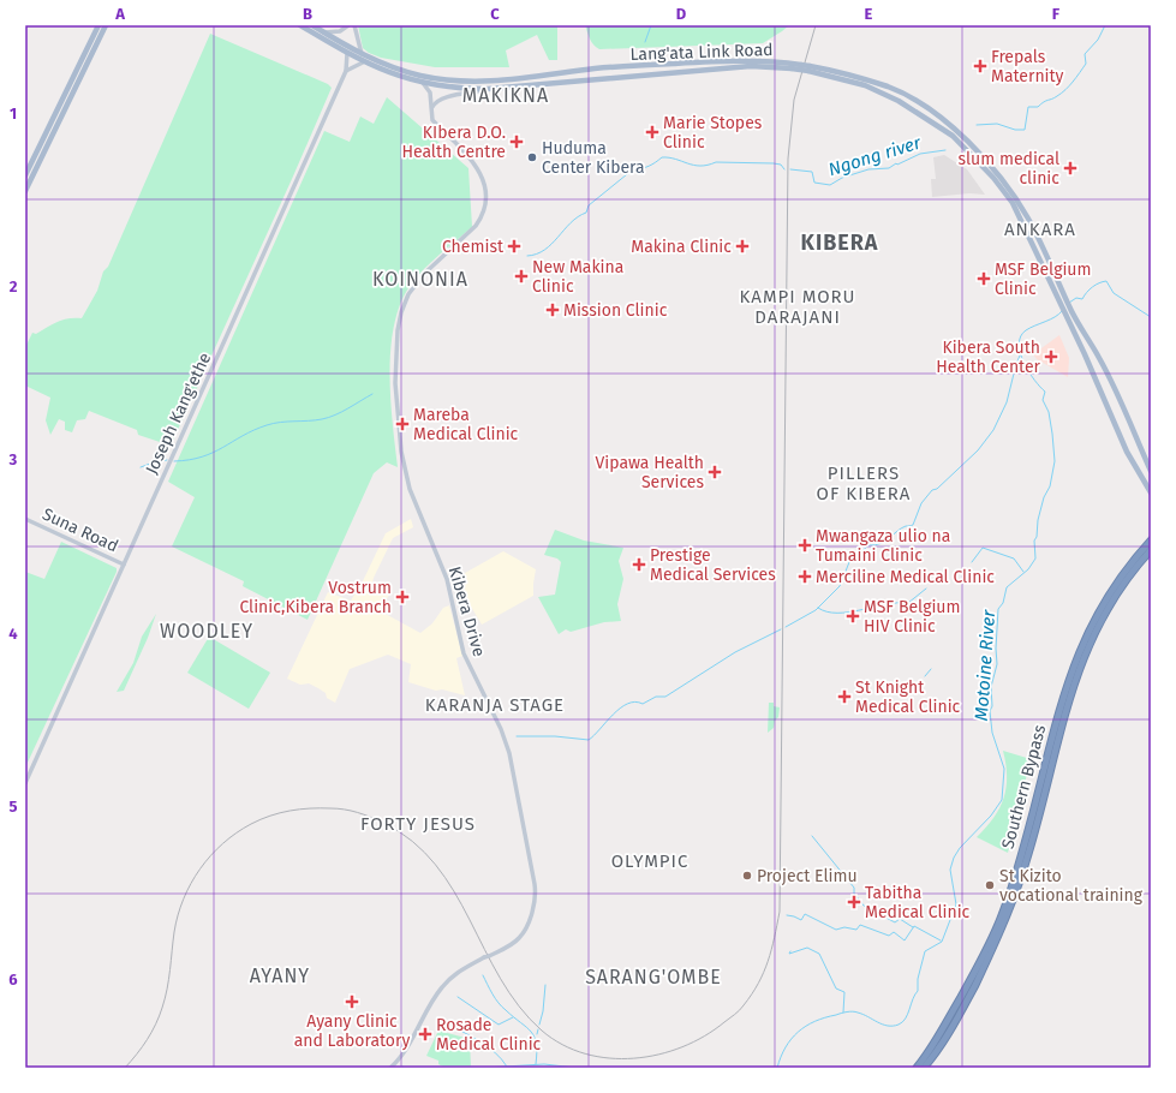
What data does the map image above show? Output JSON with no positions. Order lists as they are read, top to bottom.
{
  "streets": {
    "highway": ["Southern Bypass"],
    "main road": ["Lang'ata Link Road"],
    "street": ["Joseph Kang'ethe", "Suna Road", "Kibera Drive"]
  },
  "crossings": [
    ["Lang'ata Link Road", "Joseph Kang'ethe"],
    ["Joseph Kang'ethe", "Suna Road"]
  ],
  "districts": [
    "MAKIKNA",
    "ANKARA",
    "KIBERA",
    "KOINONIA",
    "KAMPI MORU DARAJANI",
    "PILLERS OF KIBERA",
    "WOODLEY",
    "KARANJA STAGE",
    "FORTY JESUS",
    "OLYMPIC",
    "AYANY",
    "SARANG'OMBE"
  ],
  "water": ["Ngong river", "Motoine River"],
  "places": {
    "health": [
      "Frepals Maternity",
      "Marie Stopes Clinic",
      "KIbera D.O. Health Centre",
      "slum medical clinic",
      "Chemist",
      "Makina Clinic",
      "New Makina Clinic",
      "MSF Belgium Clinic",
      "Mission Clinic",
      "Kibera South Health Center",
      "Mareba Medical Clinic",
      "Vipawa Health Services",
      "Mwangaza ulio na Tumaini Clinic",
      "Prestige Medical Services",
      "Merciline Medical Clinic",
      "Vostrum Clinic,Kibera Branch",
      "MSF Belgium HIV Clinic",
      "St Knight Medical Clinic",
      "Tabitha Medical Clinic",
      "Ayany Clinic and Laboratory",
      "Rosade Medical Clinic"
    ],
    "other": ["Huduma Center Kibera", "Project Elimu", "St Kizito vocational training"]
  },
  "grid": {
    "columns": [
      "A",
      "B",
      "C",
      "D",
      "E",
      "F"
    ],
    "rows": [
      "1",
      "2",
      "3",
      "4",
      "5",
      "6"
    ]
  }
}
